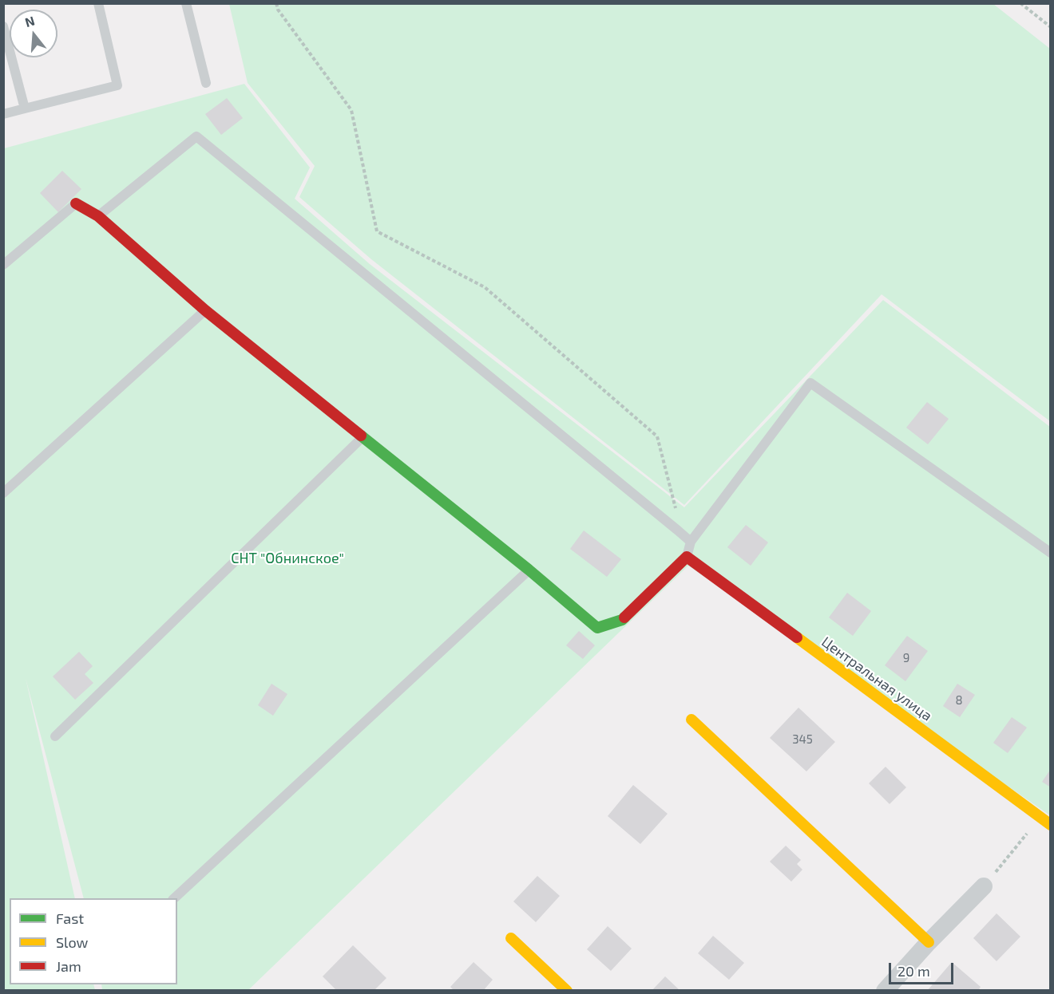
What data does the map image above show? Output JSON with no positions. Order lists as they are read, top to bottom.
{
  "streets": {
    "street": ["Центральная улица"]
  },
  "parks": ["СНТ \"Обнинское\""],
  "house_numbers": ["9", "8", "345"],
  "legend": ["Fast", "Slow", "Jam"],
  "scale_bar": "20 m",
  "north": "top"
}
